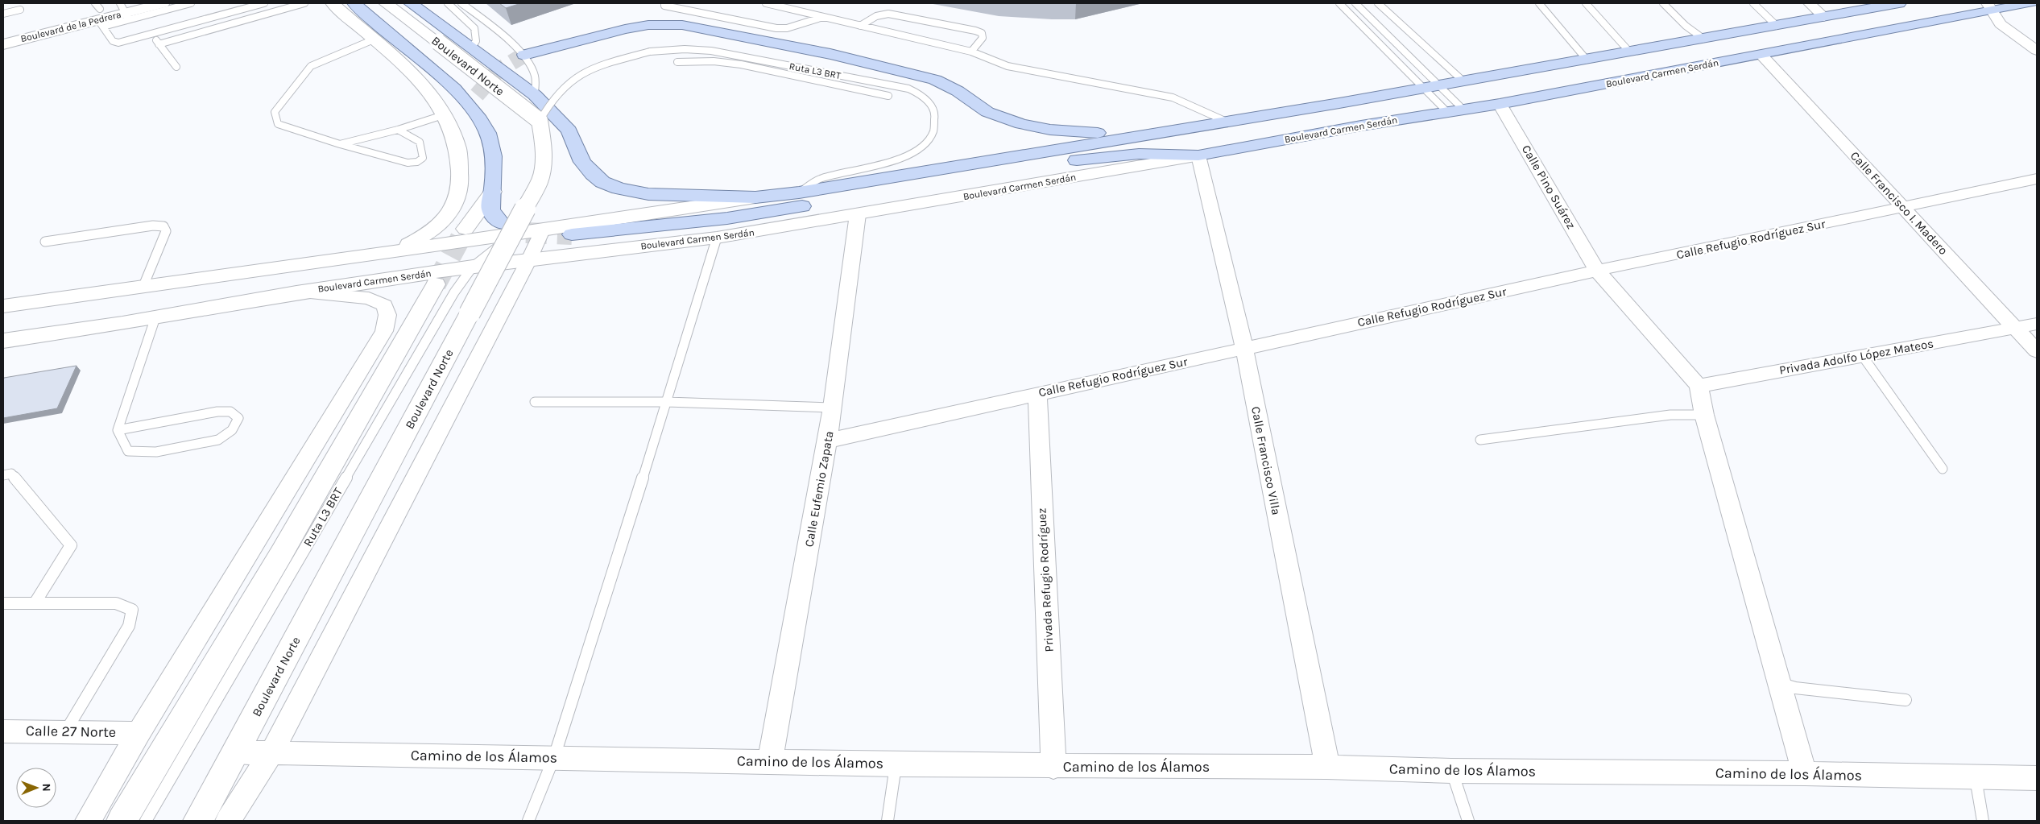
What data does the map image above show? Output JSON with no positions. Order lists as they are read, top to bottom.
{
  "streets": {
    "main road": ["Boulevard de la Pedrera", "Boulevard Norte", "Boulevard Carmen Serdán"],
    "street": [
      "Calle Pino Suárez",
      "Calle Francisco I. Madero",
      "Calle Refugio Rodríguez Sur",
      "Privada Adolfo López Mateos",
      "Calle Francisco Villa",
      "Calle Eufemio Zapata",
      "Privada Refugio Rodríguez",
      "Calle 27 Norte",
      "Camino de los Álamos"
    ],
    "lane": ["Ruta L3 BRT"]
  },
  "crossings": [
    ["Boulevard Norte", "Ruta L3 BRT"],
    ["Boulevard Norte", "Camino de los Álamos"],
    ["Ruta L3 BRT", "Boulevard Carmen Serdán"],
    ["Boulevard Carmen Serdán", "Calle Pino Suárez"],
    ["Boulevard Carmen Serdán", "Calle Francisco I. Madero"],
    ["Boulevard Carmen Serdán", "Calle Francisco Villa"],
    ["Boulevard Carmen Serdán", "Calle Eufemio Zapata"],
    ["Calle Pino Suárez", "Calle Refugio Rodríguez Sur"],
    ["Calle Pino Suárez", "Privada Adolfo López Mateos"],
    ["Calle Francisco I. Madero", "Calle Refugio Rodríguez Sur"],
    ["Calle Francisco I. Madero", "Privada Adolfo López Mateos"],
    ["Calle Refugio Rodríguez Sur", "Calle Francisco Villa"],
    ["Calle Refugio Rodríguez Sur", "Calle Eufemio Zapata"],
    ["Calle Refugio Rodríguez Sur", "Privada Refugio Rodríguez"],
    ["Calle Francisco Villa", "Camino de los Álamos"],
    ["Calle Eufemio Zapata", "Camino de los Álamos"],
    ["Privada Refugio Rodríguez", "Camino de los Álamos"]
  ],
  "north": "right"
}
